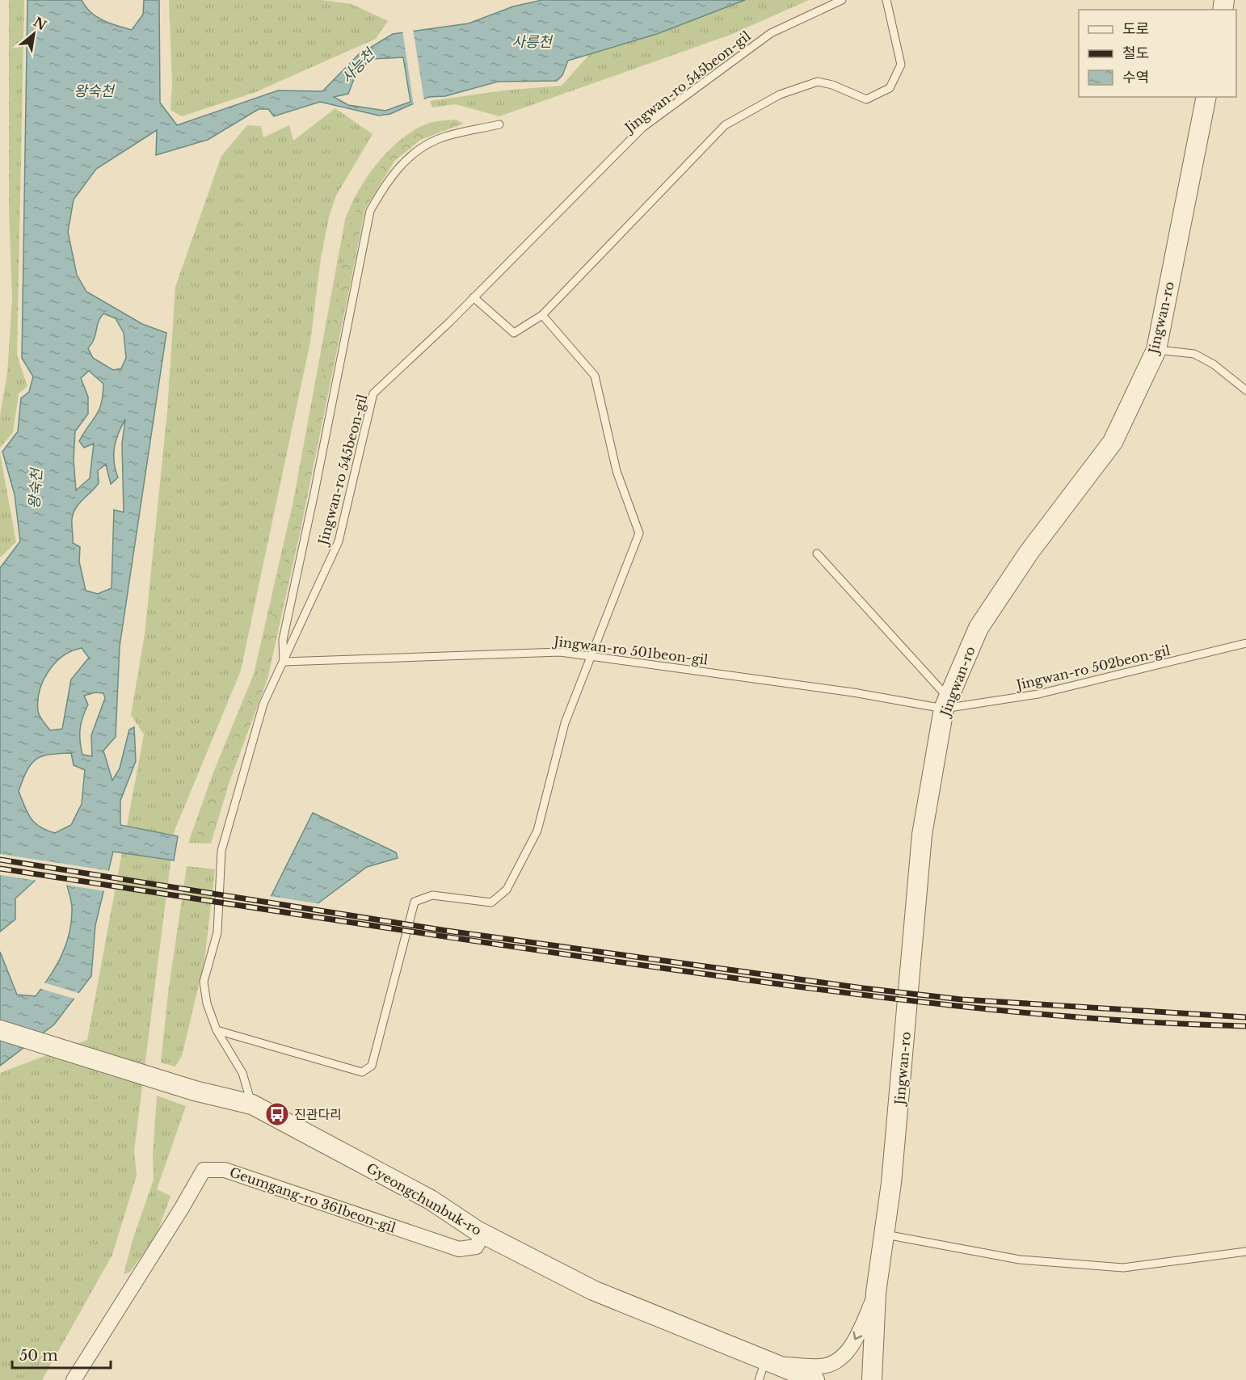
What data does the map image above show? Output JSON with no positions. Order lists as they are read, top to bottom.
{
  "streets": {
    "street": ["Jingwan-ro", "Gyeongchunbuk-ro", "Geumgang-ro 361beon-gil"],
    "lane": ["Jingwan-ro 545beon-gil", "Jingwan-ro 501beon-gil", "Jingwan-ro 502beon-gil"]
  },
  "crossings": [
    ["Jingwan-ro 545beon-gil", "Jingwan-ro 501beon-gil"],
    ["Jingwan-ro 545beon-gil", "Gyeongchunbuk-ro"],
    ["Jingwan-ro", "Jingwan-ro 501beon-gil"],
    ["Jingwan-ro", "Jingwan-ro 502beon-gil"],
    ["Jingwan-ro 501beon-gil", "Jingwan-ro 502beon-gil"],
    ["Gyeongchunbuk-ro", "Geumgang-ro 361beon-gil"]
  ],
  "water": ["사릉천", "사능천", "왕숙천"],
  "places": {
    "bus stop": ["진관다리"]
  },
  "legend": ["도로", "철도", "수역"],
  "scale_bar": "50 m",
  "north": "top right"
}
